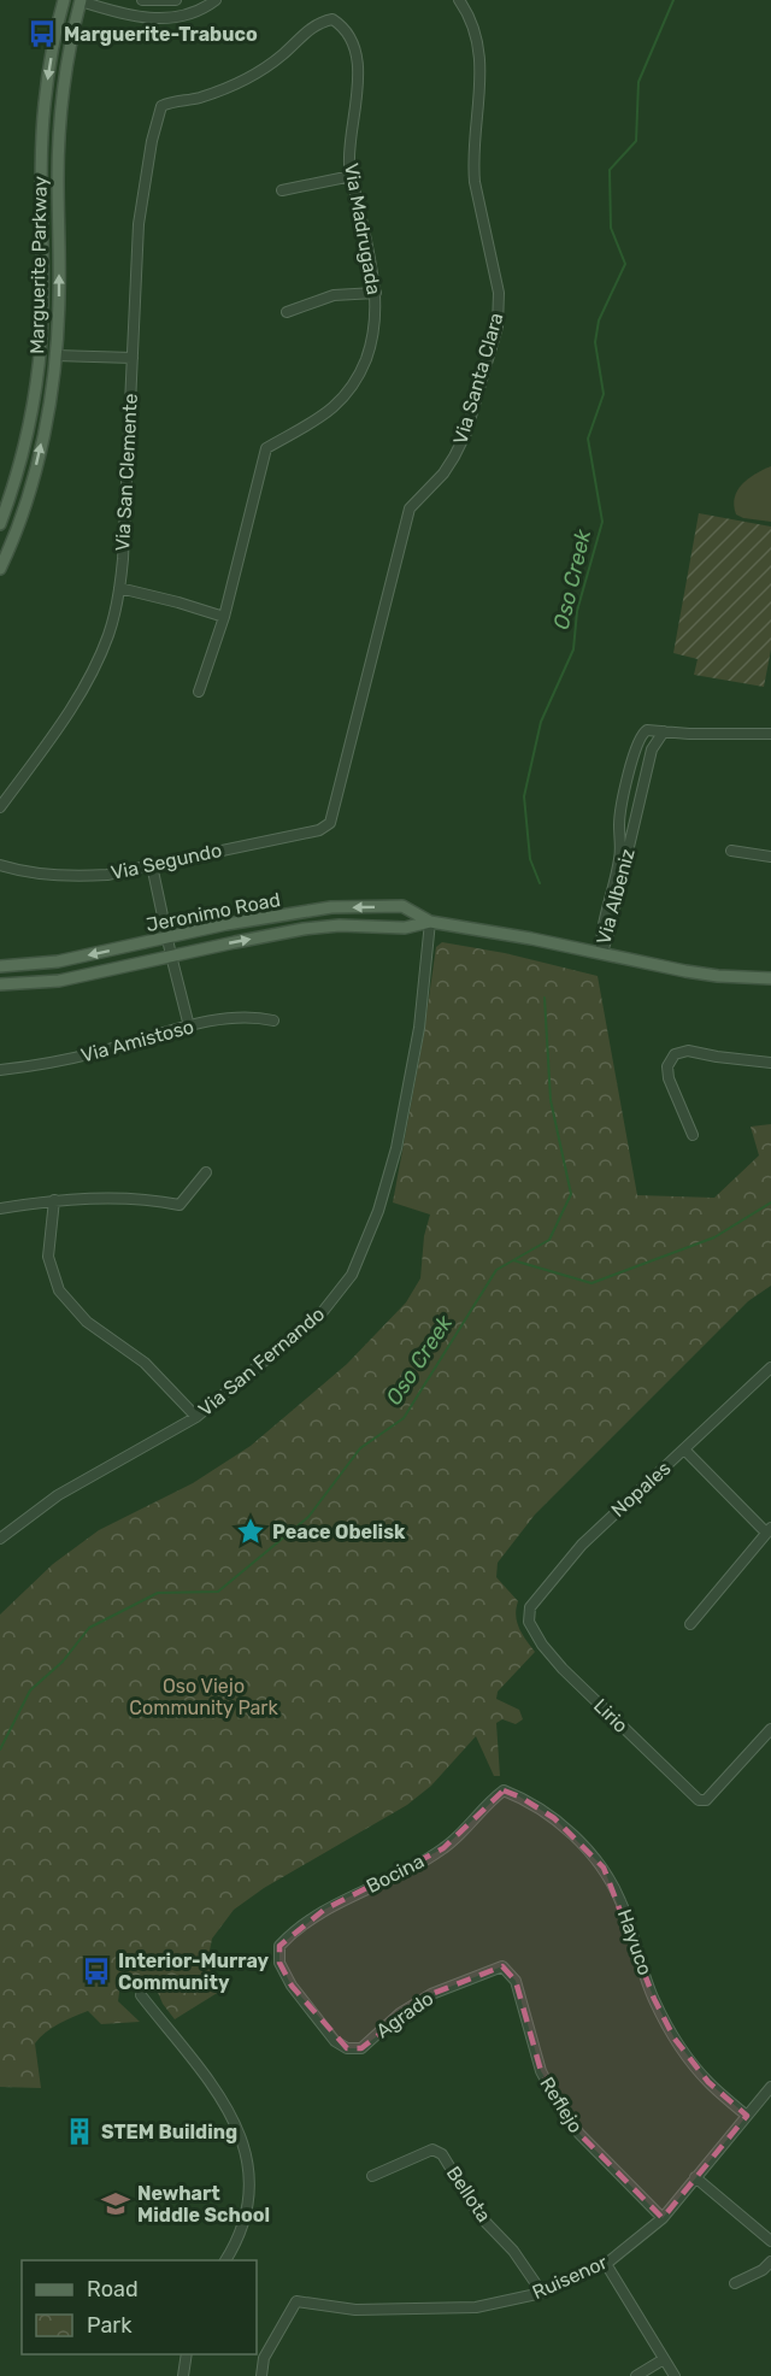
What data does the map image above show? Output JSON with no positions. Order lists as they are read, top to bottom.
{
  "streets": {
    "main road": ["Marguerite Parkway", "Jeronimo Road"],
    "street": [
      "Via Madrugada",
      "Via Santa Clara",
      "Via San Clemente",
      "Via Segundo",
      "Via Albeniz",
      "Via Amistoso",
      "Via San Fernando",
      "Nopales",
      "Lirio",
      "Bocina",
      "Hayuco",
      "Agrado",
      "Reflejo",
      "Bellota",
      "Ruisenor"
    ]
  },
  "crossings": [
    ["Via Madrugada", "Via San Clemente"],
    ["Via Santa Clara", "Via Segundo"],
    ["Via Albeniz", "Jeronimo Road"],
    ["Jeronimo Road", "Via San Fernando"],
    ["Nopales", "Lirio"],
    ["Bocina", "Hayuco"],
    ["Bocina", "Agrado"],
    ["Hayuco", "Ruisenor"],
    ["Agrado", "Reflejo"],
    ["Reflejo", "Ruisenor"],
    ["Bellota", "Ruisenor"]
  ],
  "water": ["Oso Creek"],
  "parks": ["Oso Viejo Community Park"],
  "places": {
    "bus stop": ["Marguerite-Trabuco", "Interior-Murray Community"],
    "place": ["Peace Obelisk"],
    "building": ["STEM Building"],
    "school or university": ["Newhart Middle School"]
  },
  "legend": ["Road", "Park"]
}
